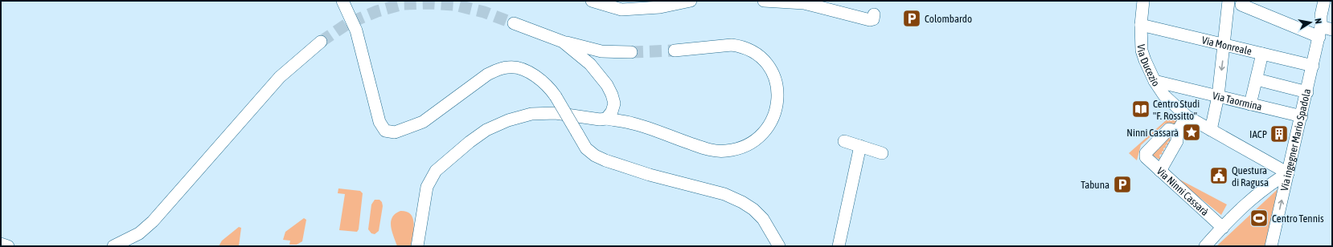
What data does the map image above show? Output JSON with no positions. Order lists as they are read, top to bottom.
{
  "streets": {
    "street": [
      "Via Monreale",
      "Via Ducezio",
      "Via Taormina",
      "Via ingegner Mario Spadola",
      "Via Ninni Cassarà"
    ]
  },
  "crossings": [
    ["Via Monreale", "Via Ducezio"],
    ["Via Monreale", "Via ingegner Mario Spadola"],
    ["Via Ducezio", "Via Taormina"],
    ["Via Ducezio", "Via ingegner Mario Spadola"],
    ["Via Ducezio", "Via Ninni Cassarà"],
    ["Via Taormina", "Via ingegner Mario Spadola"]
  ],
  "places": {
    "parking": ["Colombardo", "Tabuna"],
    "library": ["Centro Studi \"F. Rossitto\""],
    "place": ["Ninni Cassarà"],
    "building": ["IACP"],
    "public building": ["Questura di Ragusa"],
    "sports": ["Centro Tennis"]
  },
  "north": "right"
}
